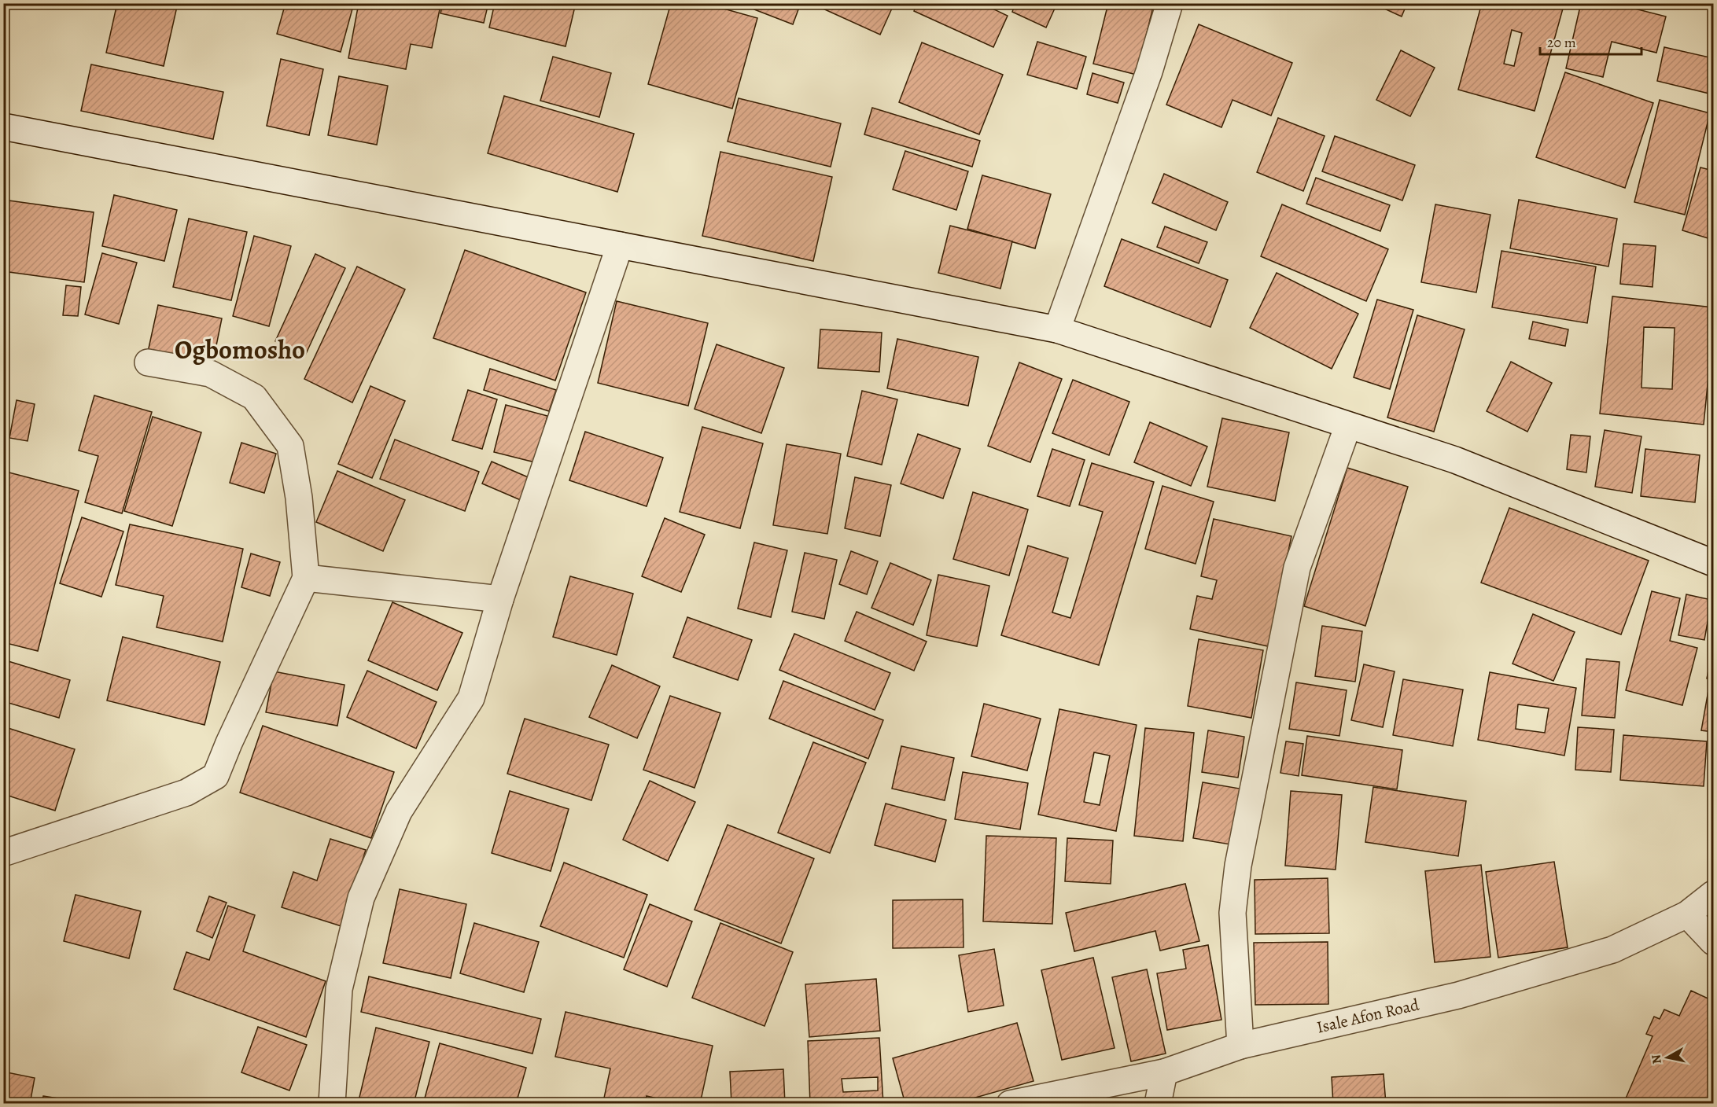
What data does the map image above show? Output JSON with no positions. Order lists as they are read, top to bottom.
{
  "streets": {
    "street": ["Isale Afon Road"]
  },
  "districts": ["Ogbomosho"],
  "scale_bar": "20 m",
  "north": "left"
}
